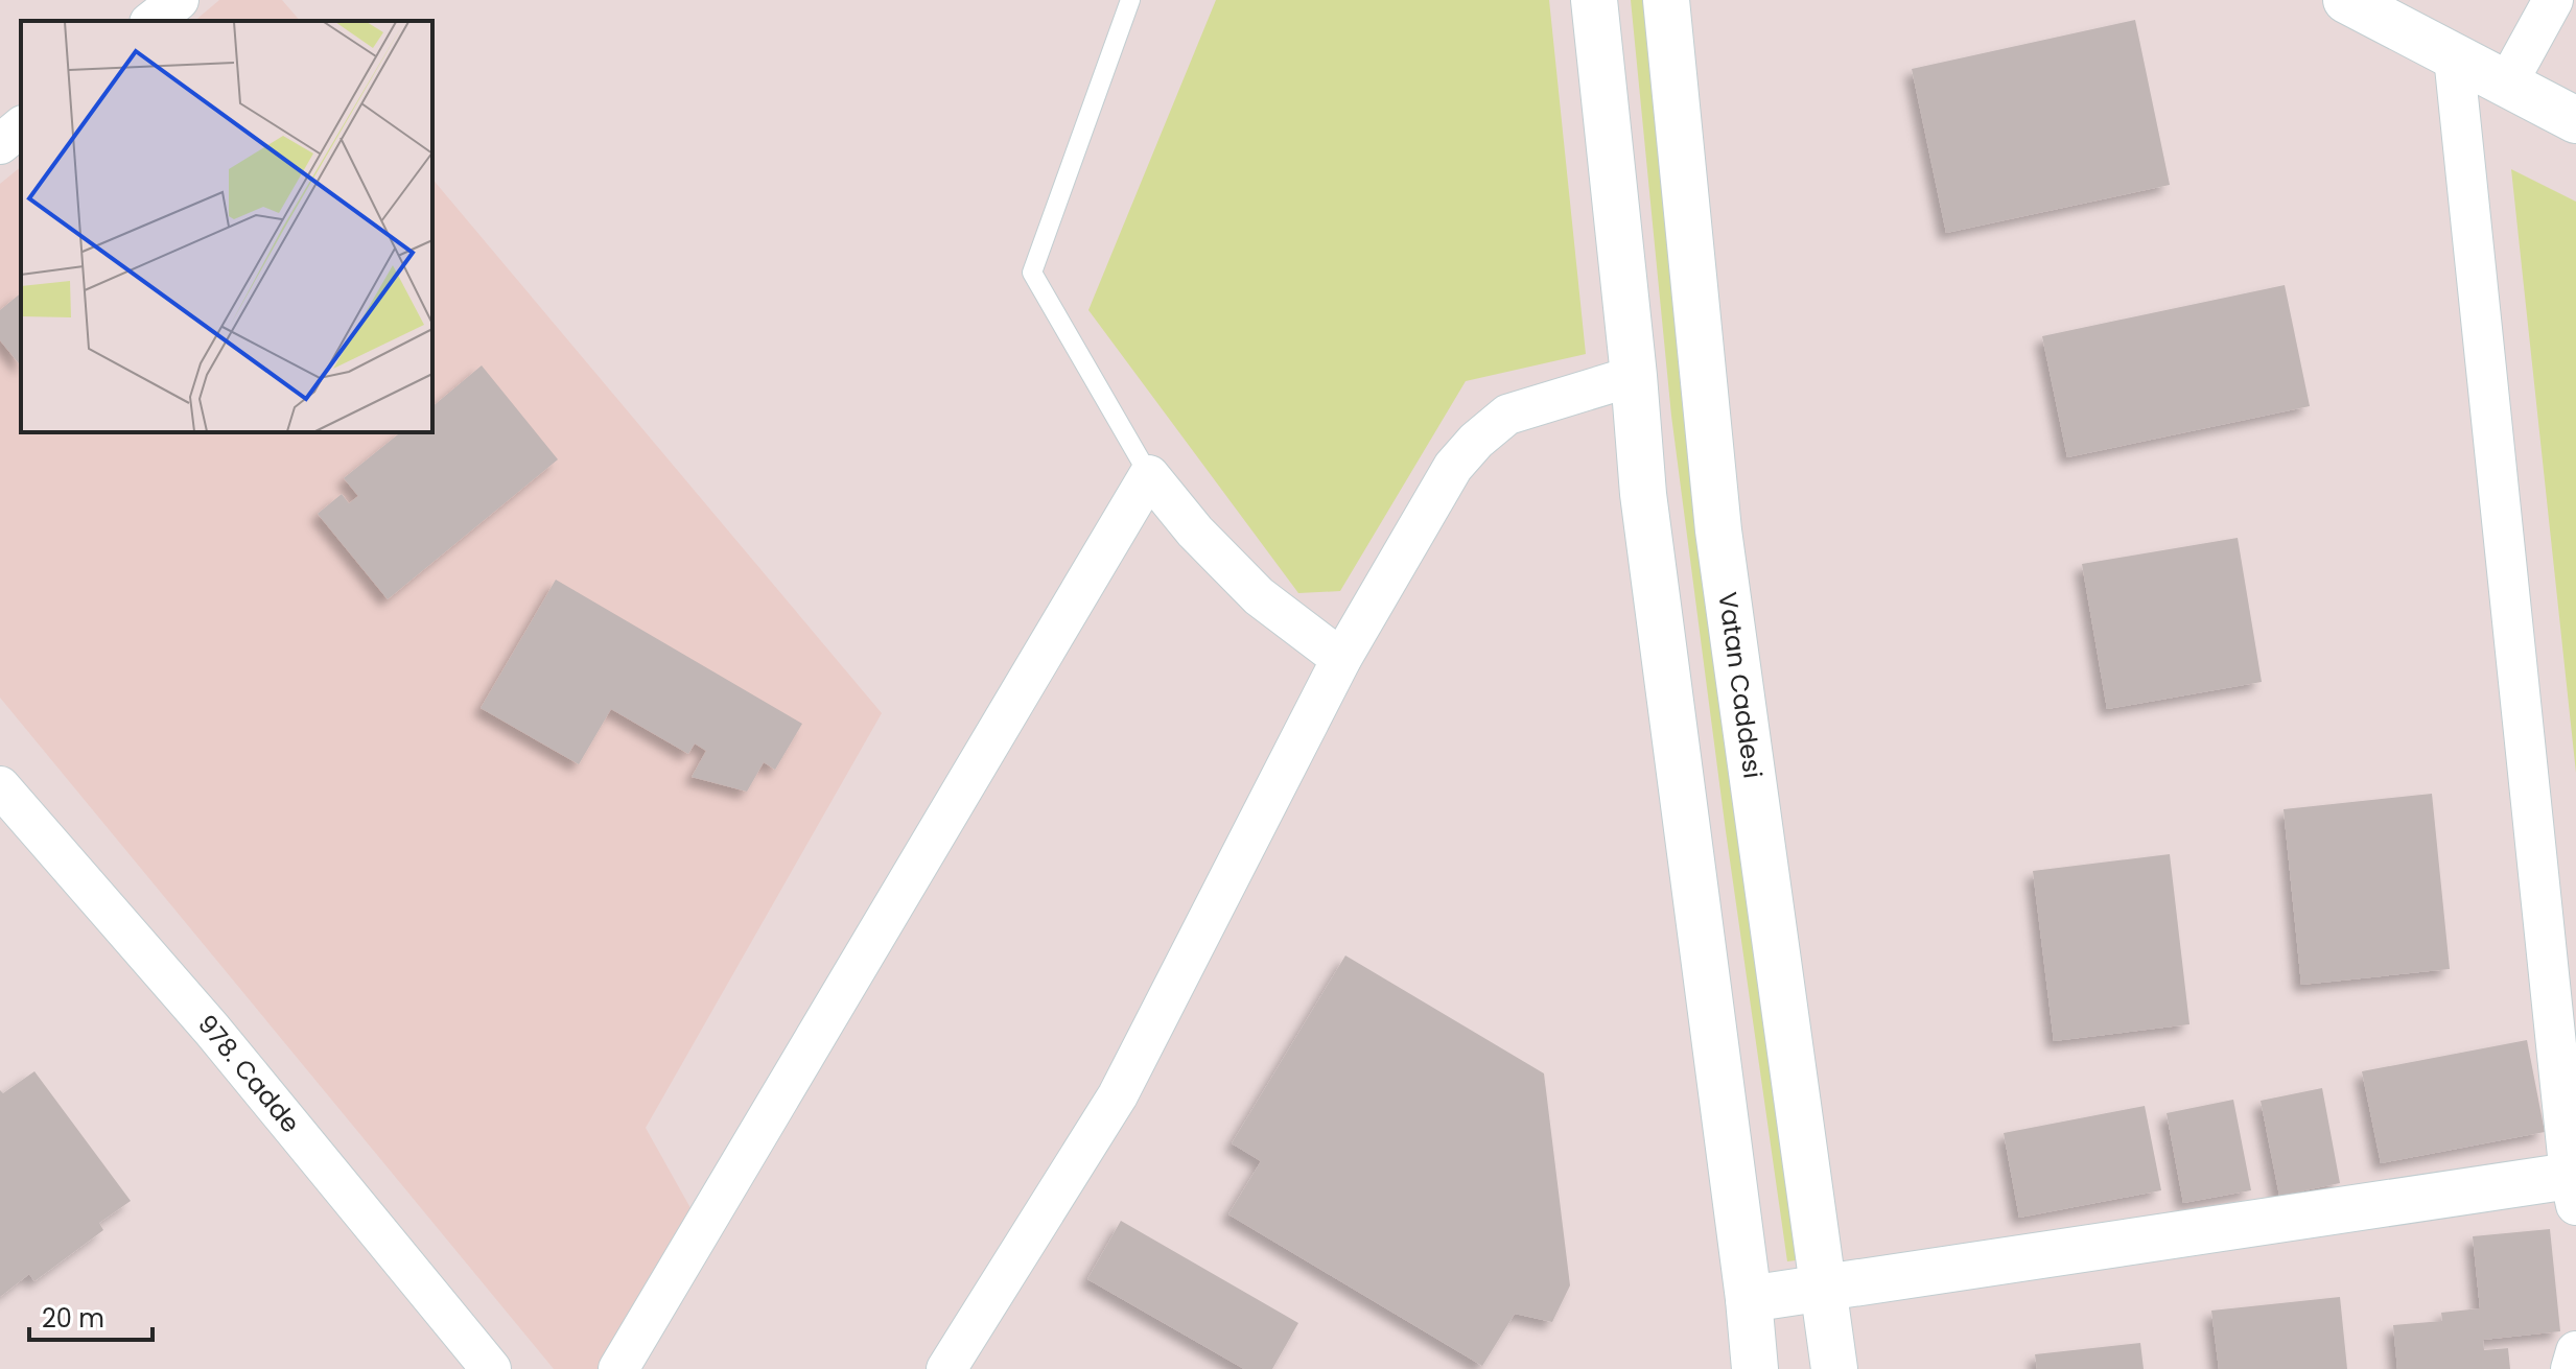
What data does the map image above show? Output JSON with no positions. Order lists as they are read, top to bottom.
{
  "streets": {
    "main road": ["Vatan Caddesi"],
    "street": ["978. Cadde"]
  },
  "scale_bar": "20 m"
}
